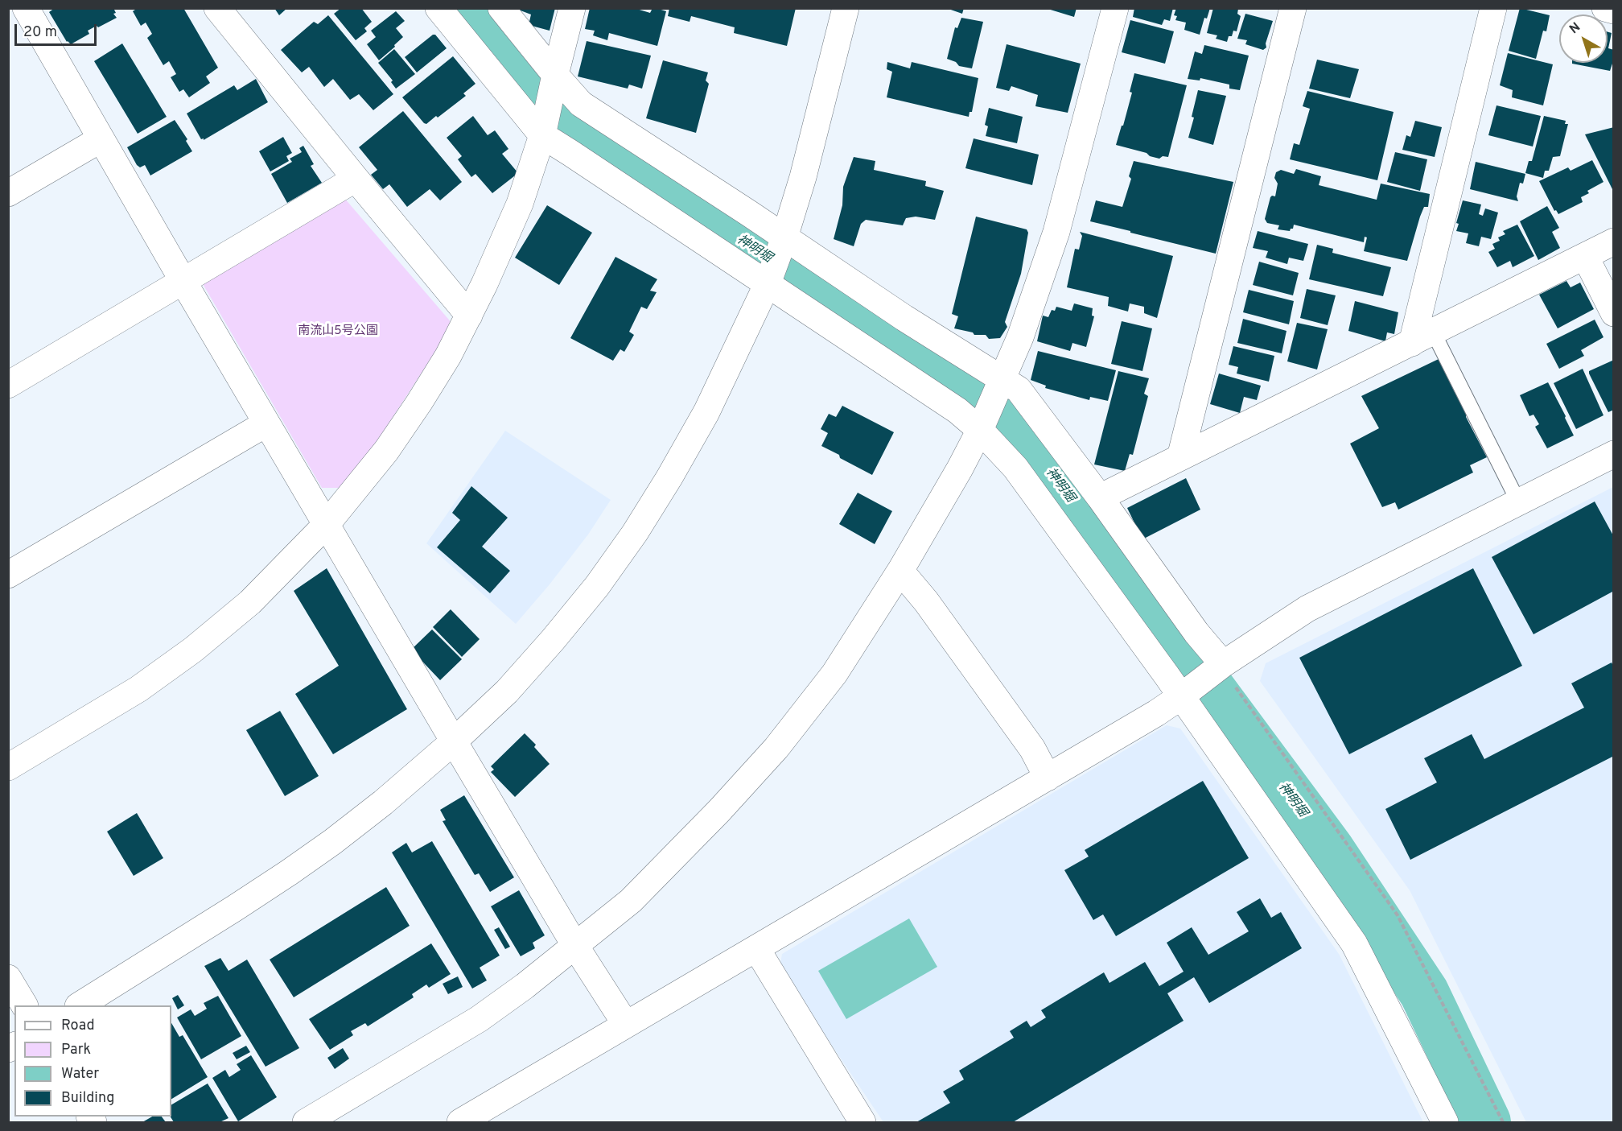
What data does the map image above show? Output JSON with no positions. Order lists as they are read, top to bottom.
{
  "water": ["神明堀"],
  "parks": ["南流山5号公園"],
  "legend": [
    "Road",
    "Park",
    "Water",
    "Building"
  ],
  "scale_bar": "20 m",
  "north": "top left"
}
